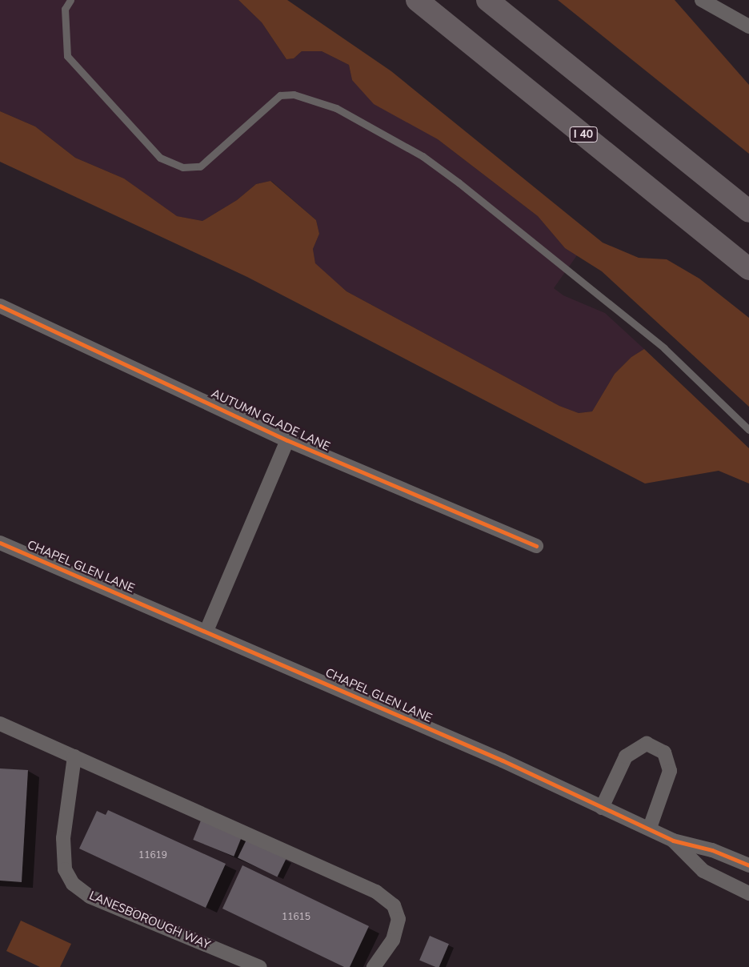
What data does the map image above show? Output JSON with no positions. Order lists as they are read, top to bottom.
{
  "streets": {
    "highway": ["I 40"],
    "street": ["AUTUMN GLADE LANE", "CHAPEL GLEN LANE", "LANESBOROUGH WAY"]
  },
  "crossings": [
    ["AUTUMN GLADE LANE", "CHAPEL GLEN LANE"]
  ],
  "house_numbers": ["11619", "11615"]
}
